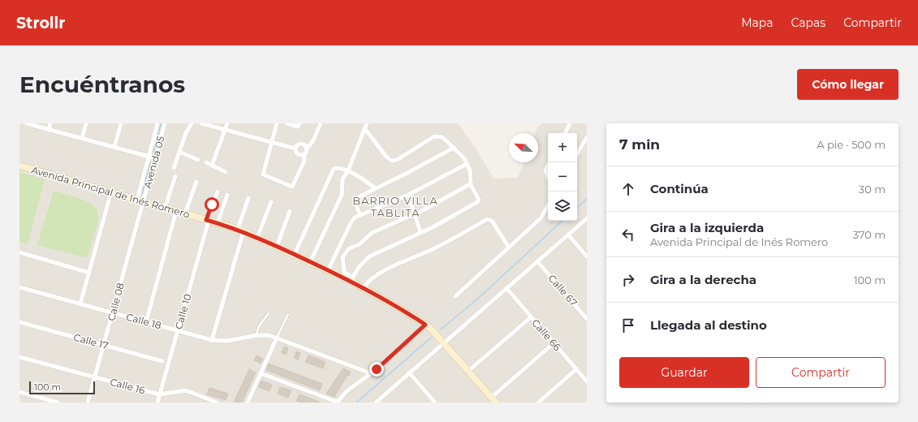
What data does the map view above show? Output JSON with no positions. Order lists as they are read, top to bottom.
{
  "streets": {
    "street": [
      "Avenida 05",
      "Avenida Principal de Inés Romero",
      "Calle 67",
      "Calle 08",
      "Calle 10",
      "Calle 18",
      "Calle 66",
      "Calle 17",
      "Calle 16"
    ]
  },
  "crossings": [
    ["Avenida 05", "Avenida Principal de Inés Romero"],
    ["Avenida 05", "Calle 08"],
    ["Avenida Principal de Inés Romero", "Calle 08"],
    ["Avenida Principal de Inés Romero", "Calle 10"],
    ["Calle 08", "Calle 18"],
    ["Calle 08", "Calle 17"],
    ["Calle 08", "Calle 16"],
    ["Calle 10", "Calle 18"],
    ["Calle 10", "Calle 16"]
  ],
  "districts": ["BARRIO VILLA TABLITA"],
  "scale_bar": "100 m",
  "north": "top left",
  "page": {
    "header": "Strollr",
    "nav": ["Mapa", "Capas", "Compartir"],
    "buttons": [
      "Cómo llegar",
      ["Guardar", "Compartir"]
    ],
    "title": "Encuéntranos",
    "heading": ["7 min", "A pie · 500 m"],
    "map_buttons": ["+", "−"],
    "list": [
      ["Continúa", "30 m"],
      ["Gira a la izquierda", "Avenida Principal de Inés Romero", "370 m"],
      ["Gira a la derecha", "100 m"],
      "Llegada al destino"
    ],
    "scale": "100 m"
  }
}
